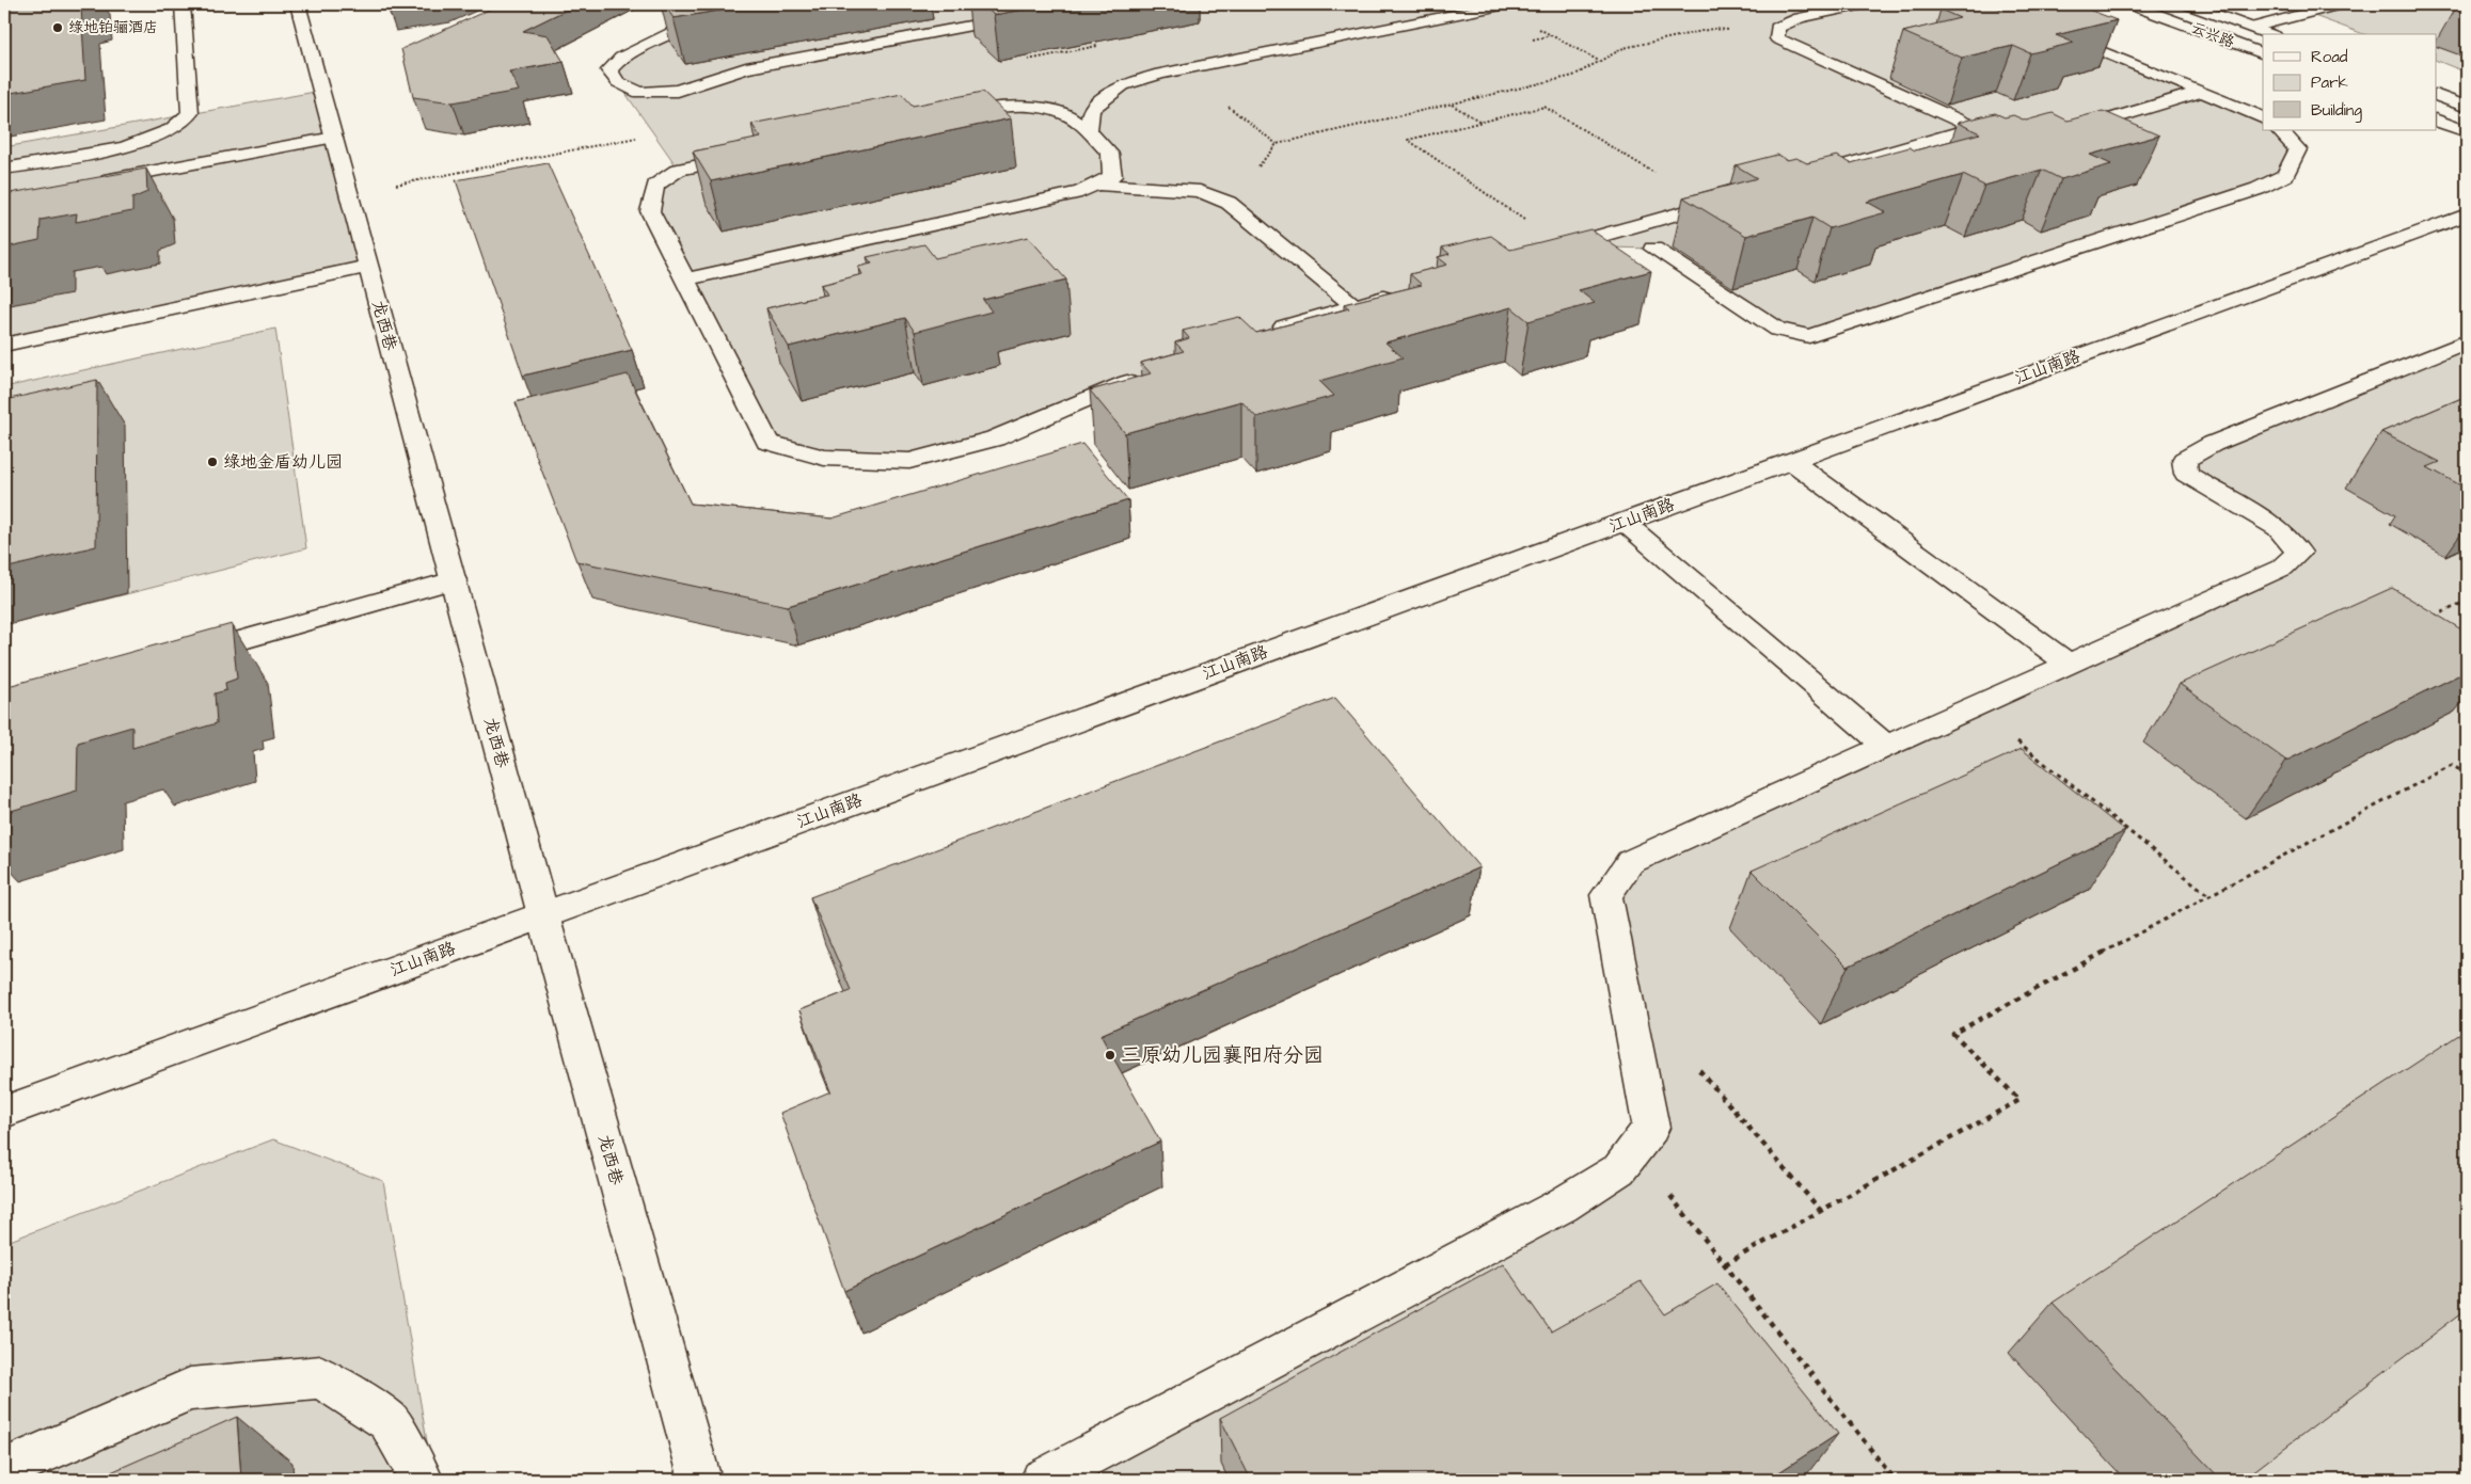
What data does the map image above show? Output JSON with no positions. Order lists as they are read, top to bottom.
{
  "streets": {
    "street": ["云兴路", "龙西巷", "江山南路"]
  },
  "crossings": [
    ["龙西巷", "江山南路"]
  ],
  "places": ["绿地铂骊酒店", "绿地金盾幼儿园", "三原幼儿园襄阳府分园"],
  "legend": ["Road", "Park", "Building"]
}
